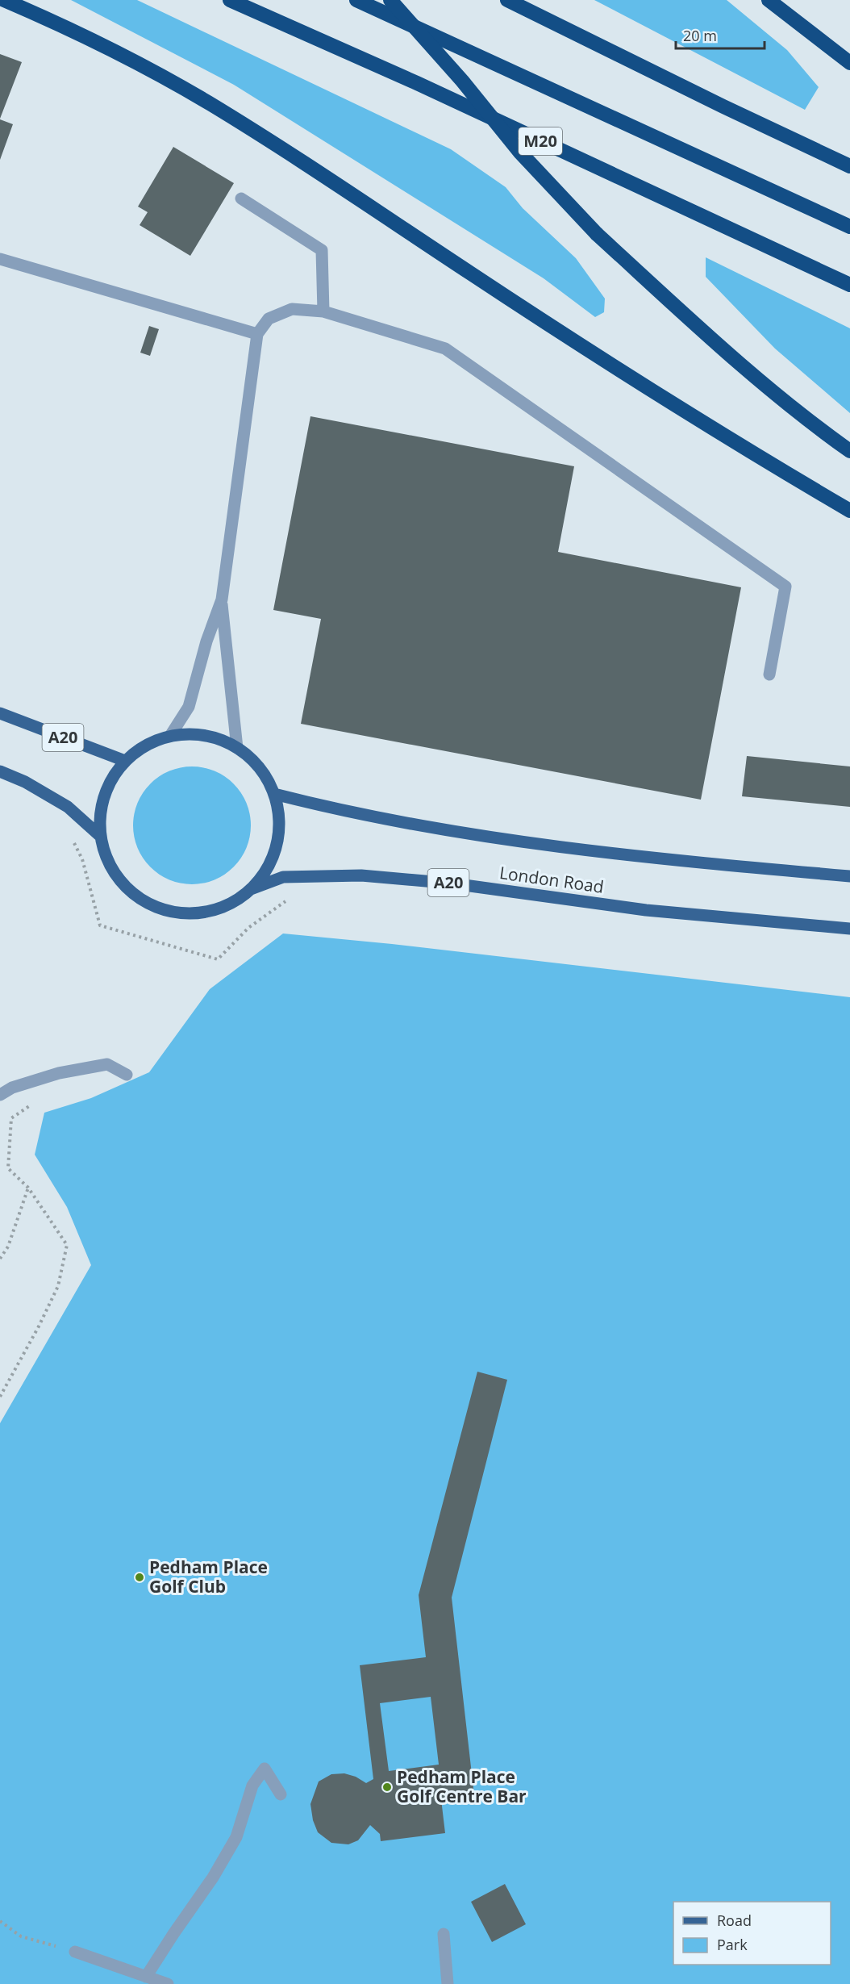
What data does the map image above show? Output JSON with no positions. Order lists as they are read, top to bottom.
{
  "streets": {
    "highway": ["M20"],
    "main road": ["A20", "London Road"]
  },
  "places": ["Pedham Place Golf Club", "Pedham Place Golf Centre Bar"],
  "legend": ["Road", "Park"],
  "scale_bar": "20 m"
}
